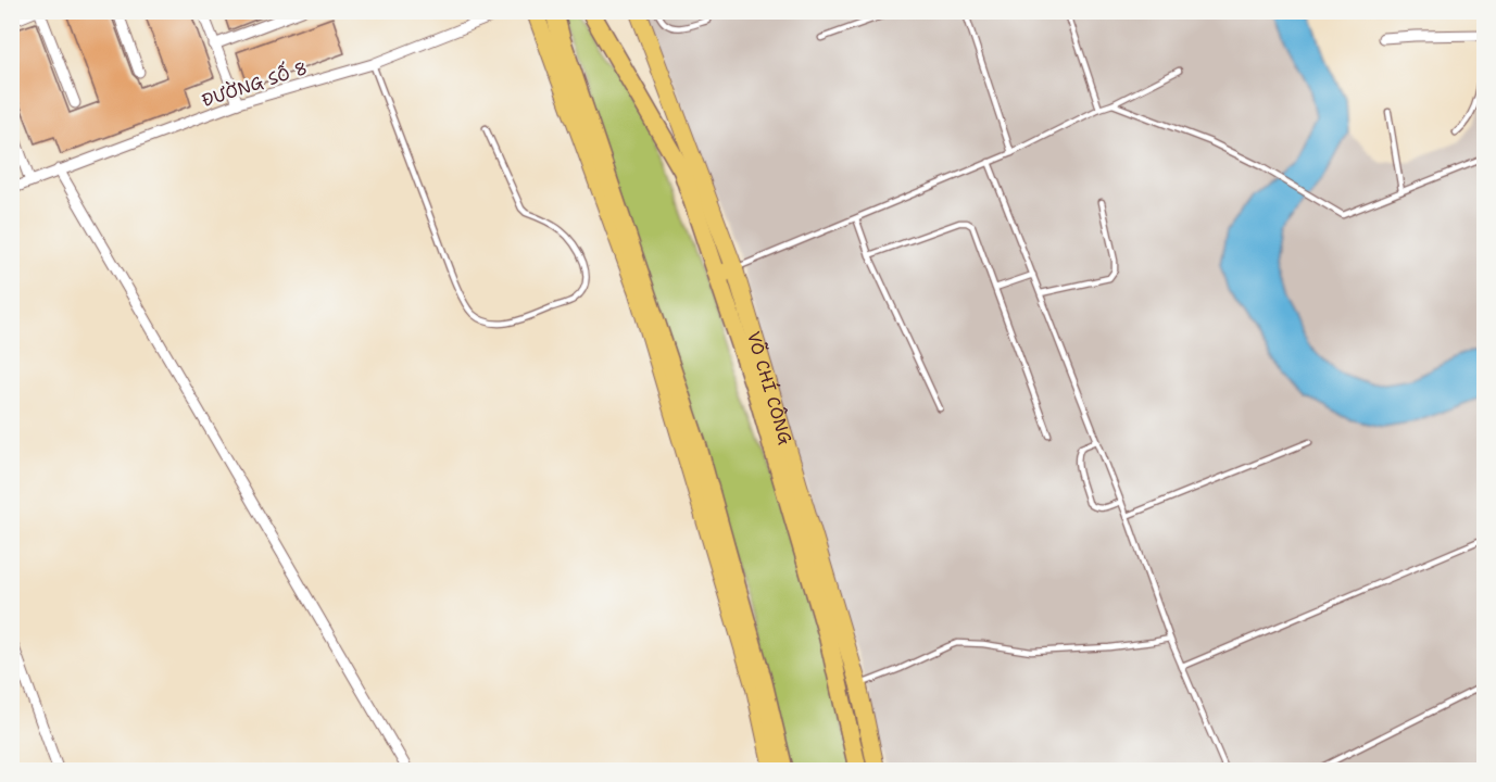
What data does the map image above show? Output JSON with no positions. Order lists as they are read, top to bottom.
{
  "streets": {
    "highway": ["VÕ CHÍ CÔNG"],
    "street": ["ĐƯỜNG SỐ 8"]
  }
}
